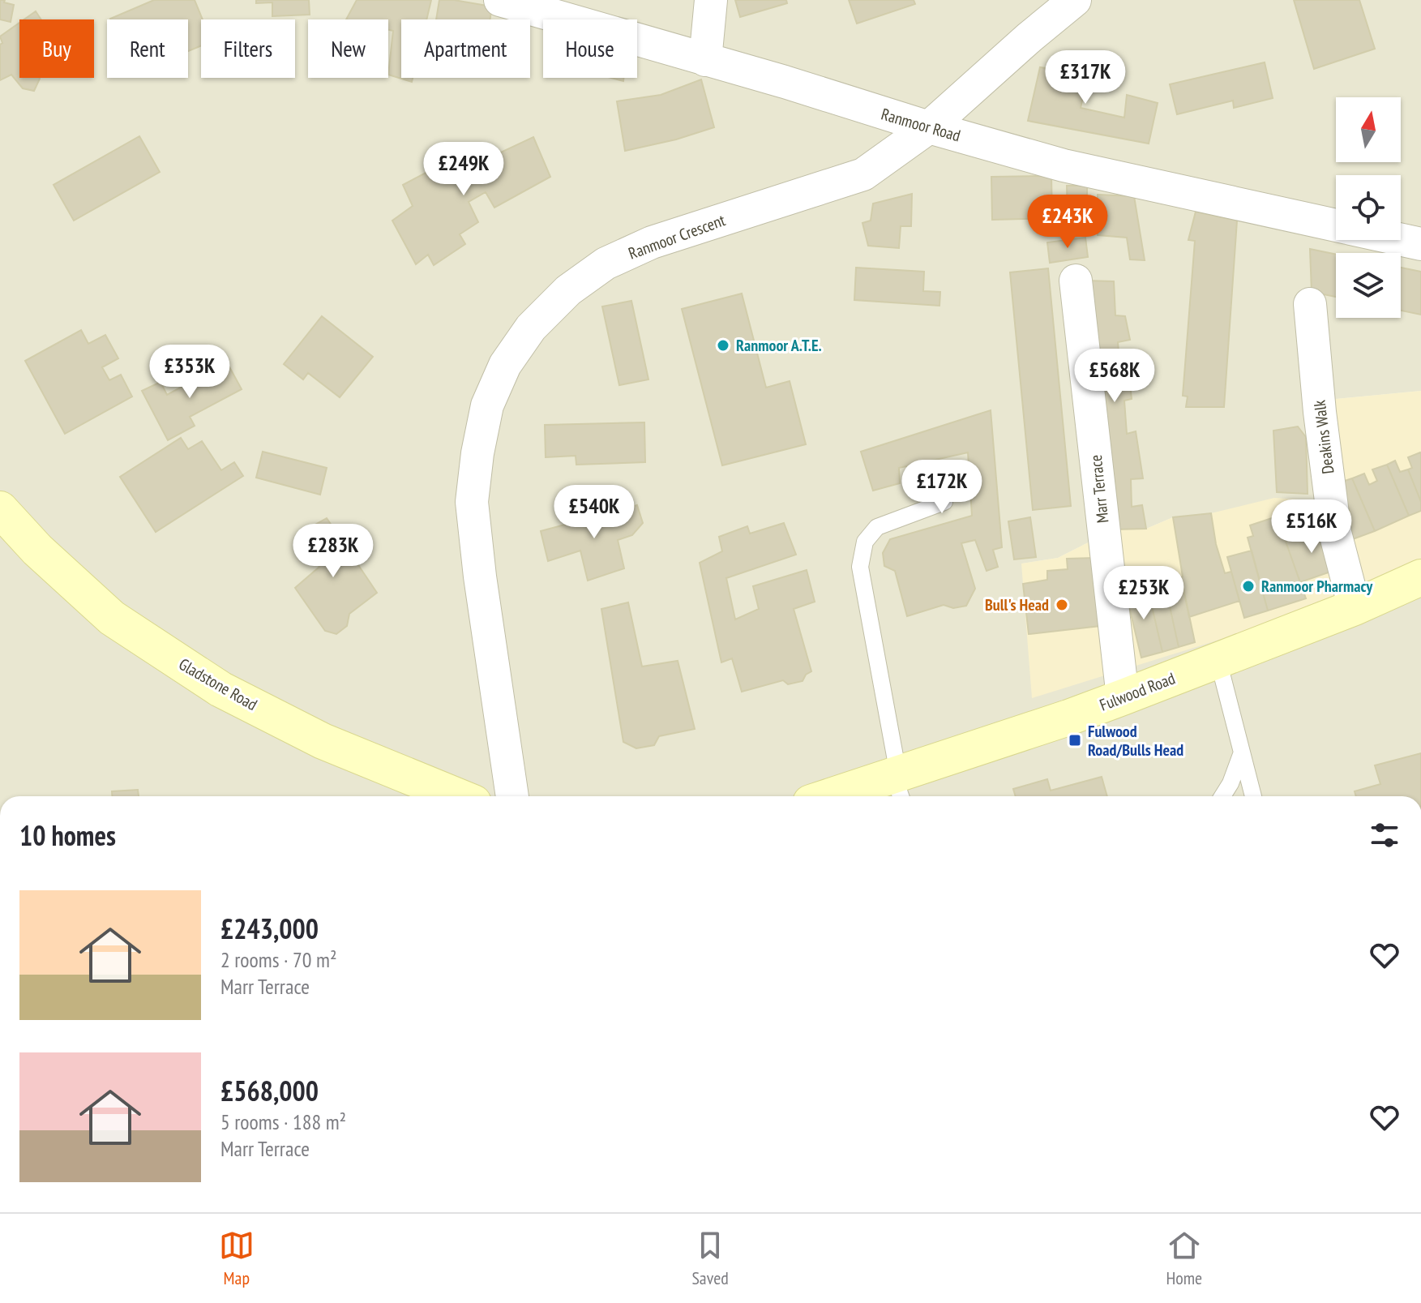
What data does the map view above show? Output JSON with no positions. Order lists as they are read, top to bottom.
{
  "streets": {
    "street": [
      "Ranmoor Road",
      "Ranmoor Crescent",
      "Deakins Walk",
      "Marr Terrace",
      "Gladstone Road",
      "Fulwood Road"
    ]
  },
  "crossings": [
    ["Ranmoor Road", "Ranmoor Crescent"],
    ["Deakins Walk", "Fulwood Road"],
    ["Marr Terrace", "Fulwood Road"]
  ],
  "places": {
    "other": ["Ranmoor A.T.E.", "Ranmoor Pharmacy", "Bull's Head"],
    "transit": ["Fulwood Road/Bulls Head"]
  },
  "north": "top",
  "page": {
    "chip": [
      "Buy",
      "Rent",
      "Filters",
      "New",
      "Apartment",
      "House"
    ],
    "price": [
      "£317K",
      "£249K",
      "£243K",
      "£353K",
      "£568K",
      "£172K",
      "£540K",
      "£516K",
      "£283K",
      "£253K"
    ],
    "heading": "10 homes",
    "list": [
      {
        "name": "£243,000",
        "note": "2 rooms · 70 m² · Marr Terrace"
      },
      {
        "name": "£568,000",
        "note": "5 rooms · 188 m² · Marr Terrace"
      }
    ],
    "tabs": ["Map", "Saved", "Home"]
  }
}
